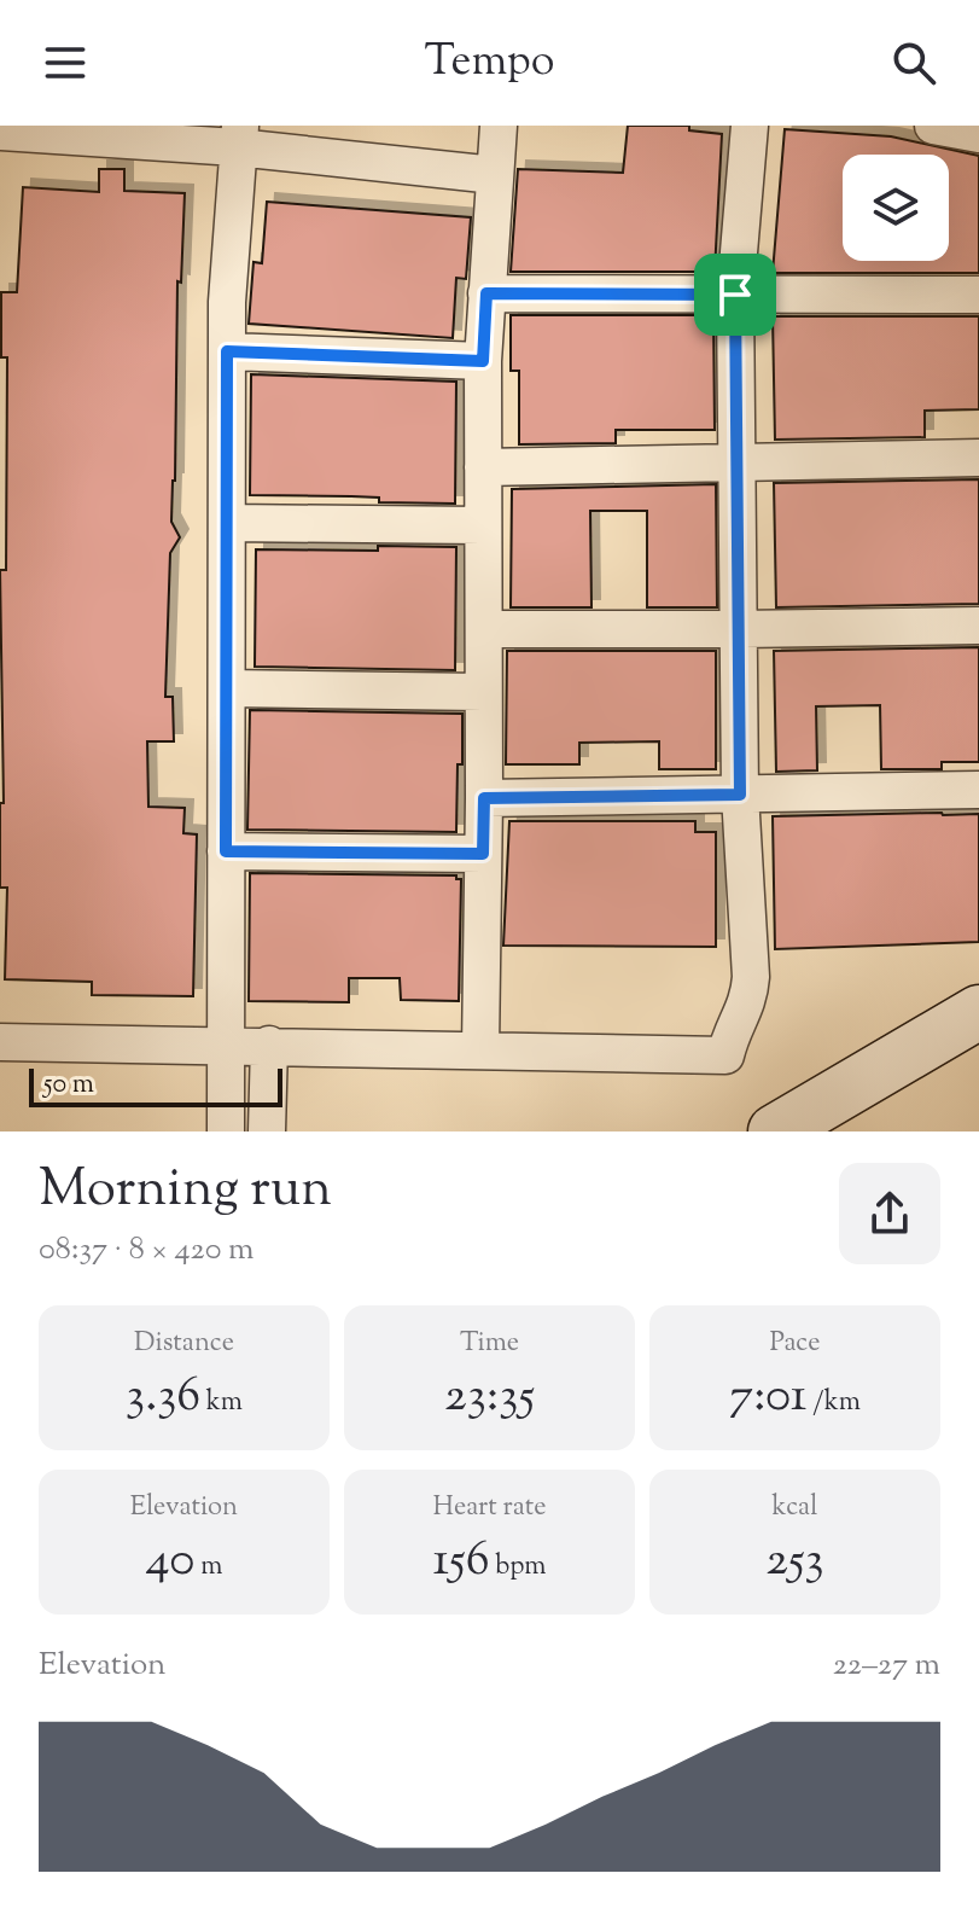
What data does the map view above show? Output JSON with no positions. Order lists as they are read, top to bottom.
{
  "scale_bar": "50 m",
  "page": {
    "header": "Tempo",
    "scale": "50 m",
    "heading": ["Morning run", "08:37 · 8 × 420 m"],
    "stats": [
      ["Distance", "3.36 km"],
      ["Time", "23:35"],
      ["Pace", "7:01 /km"],
      ["Elevation", "40 m"],
      ["Heart rate", "156 bpm"],
      ["kcal", "253"]
    ],
    "chart": ["Elevation", "22–27 m"]
  }
}
